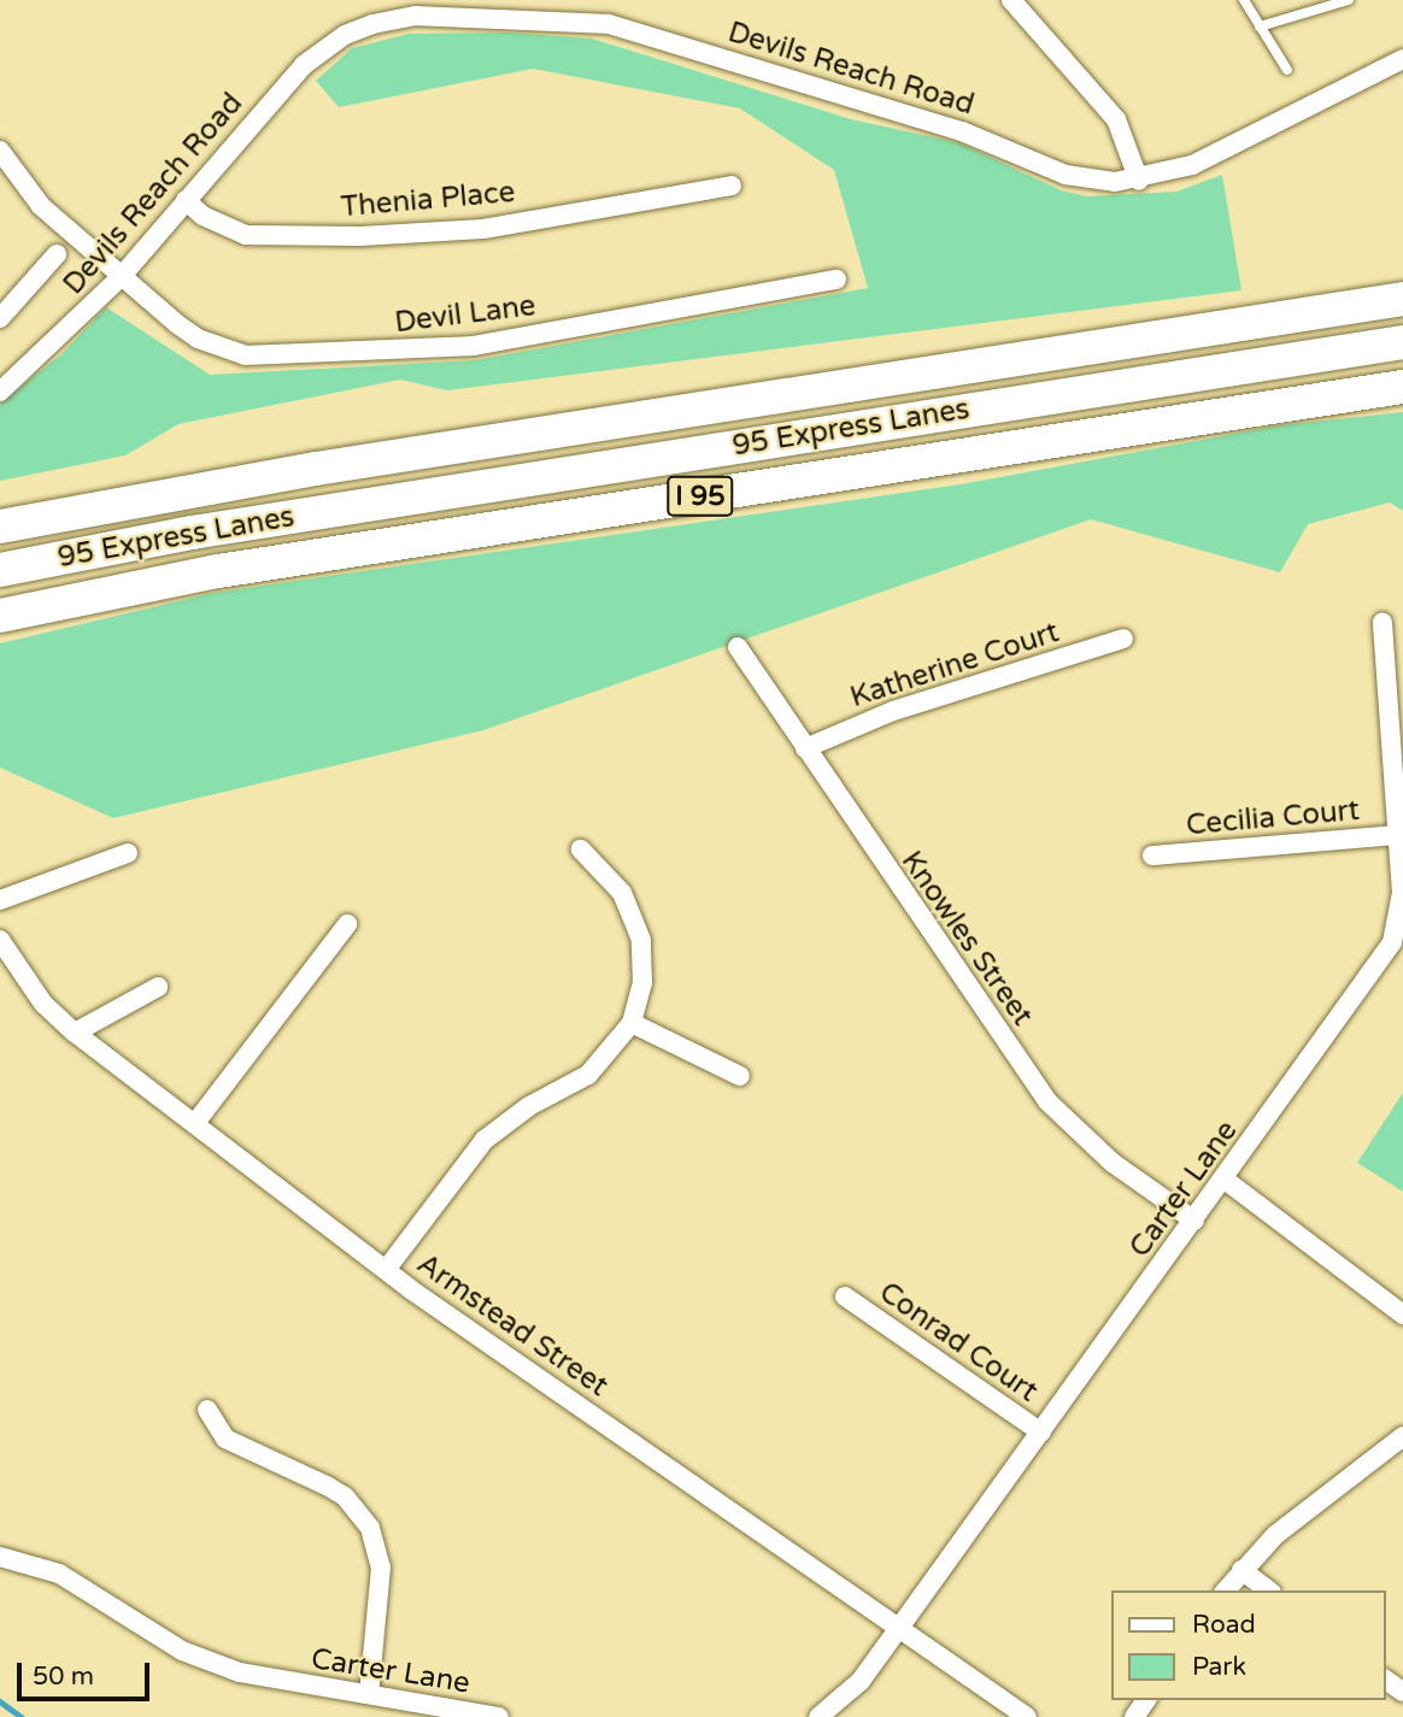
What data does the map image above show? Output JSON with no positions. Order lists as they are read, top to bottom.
{
  "streets": {
    "highway": ["95 Express Lanes", "I 95"],
    "street": [
      "Devils Reach Road",
      "Thenia Place",
      "Devil Lane",
      "Katherine Court",
      "Cecilia Court",
      "Knowles Street",
      "Carter Lane",
      "Armstead Street",
      "Conrad Court"
    ]
  },
  "crossings": [
    ["Devils Reach Road", "Thenia Place"],
    ["Devils Reach Road", "Devil Lane"],
    ["Katherine Court", "Knowles Street"],
    ["Cecilia Court", "Carter Lane"],
    ["Knowles Street", "Carter Lane"],
    ["Carter Lane", "Armstead Street"],
    ["Carter Lane", "Conrad Court"]
  ],
  "legend": ["Road", "Park"],
  "scale_bar": "50 m"
}
